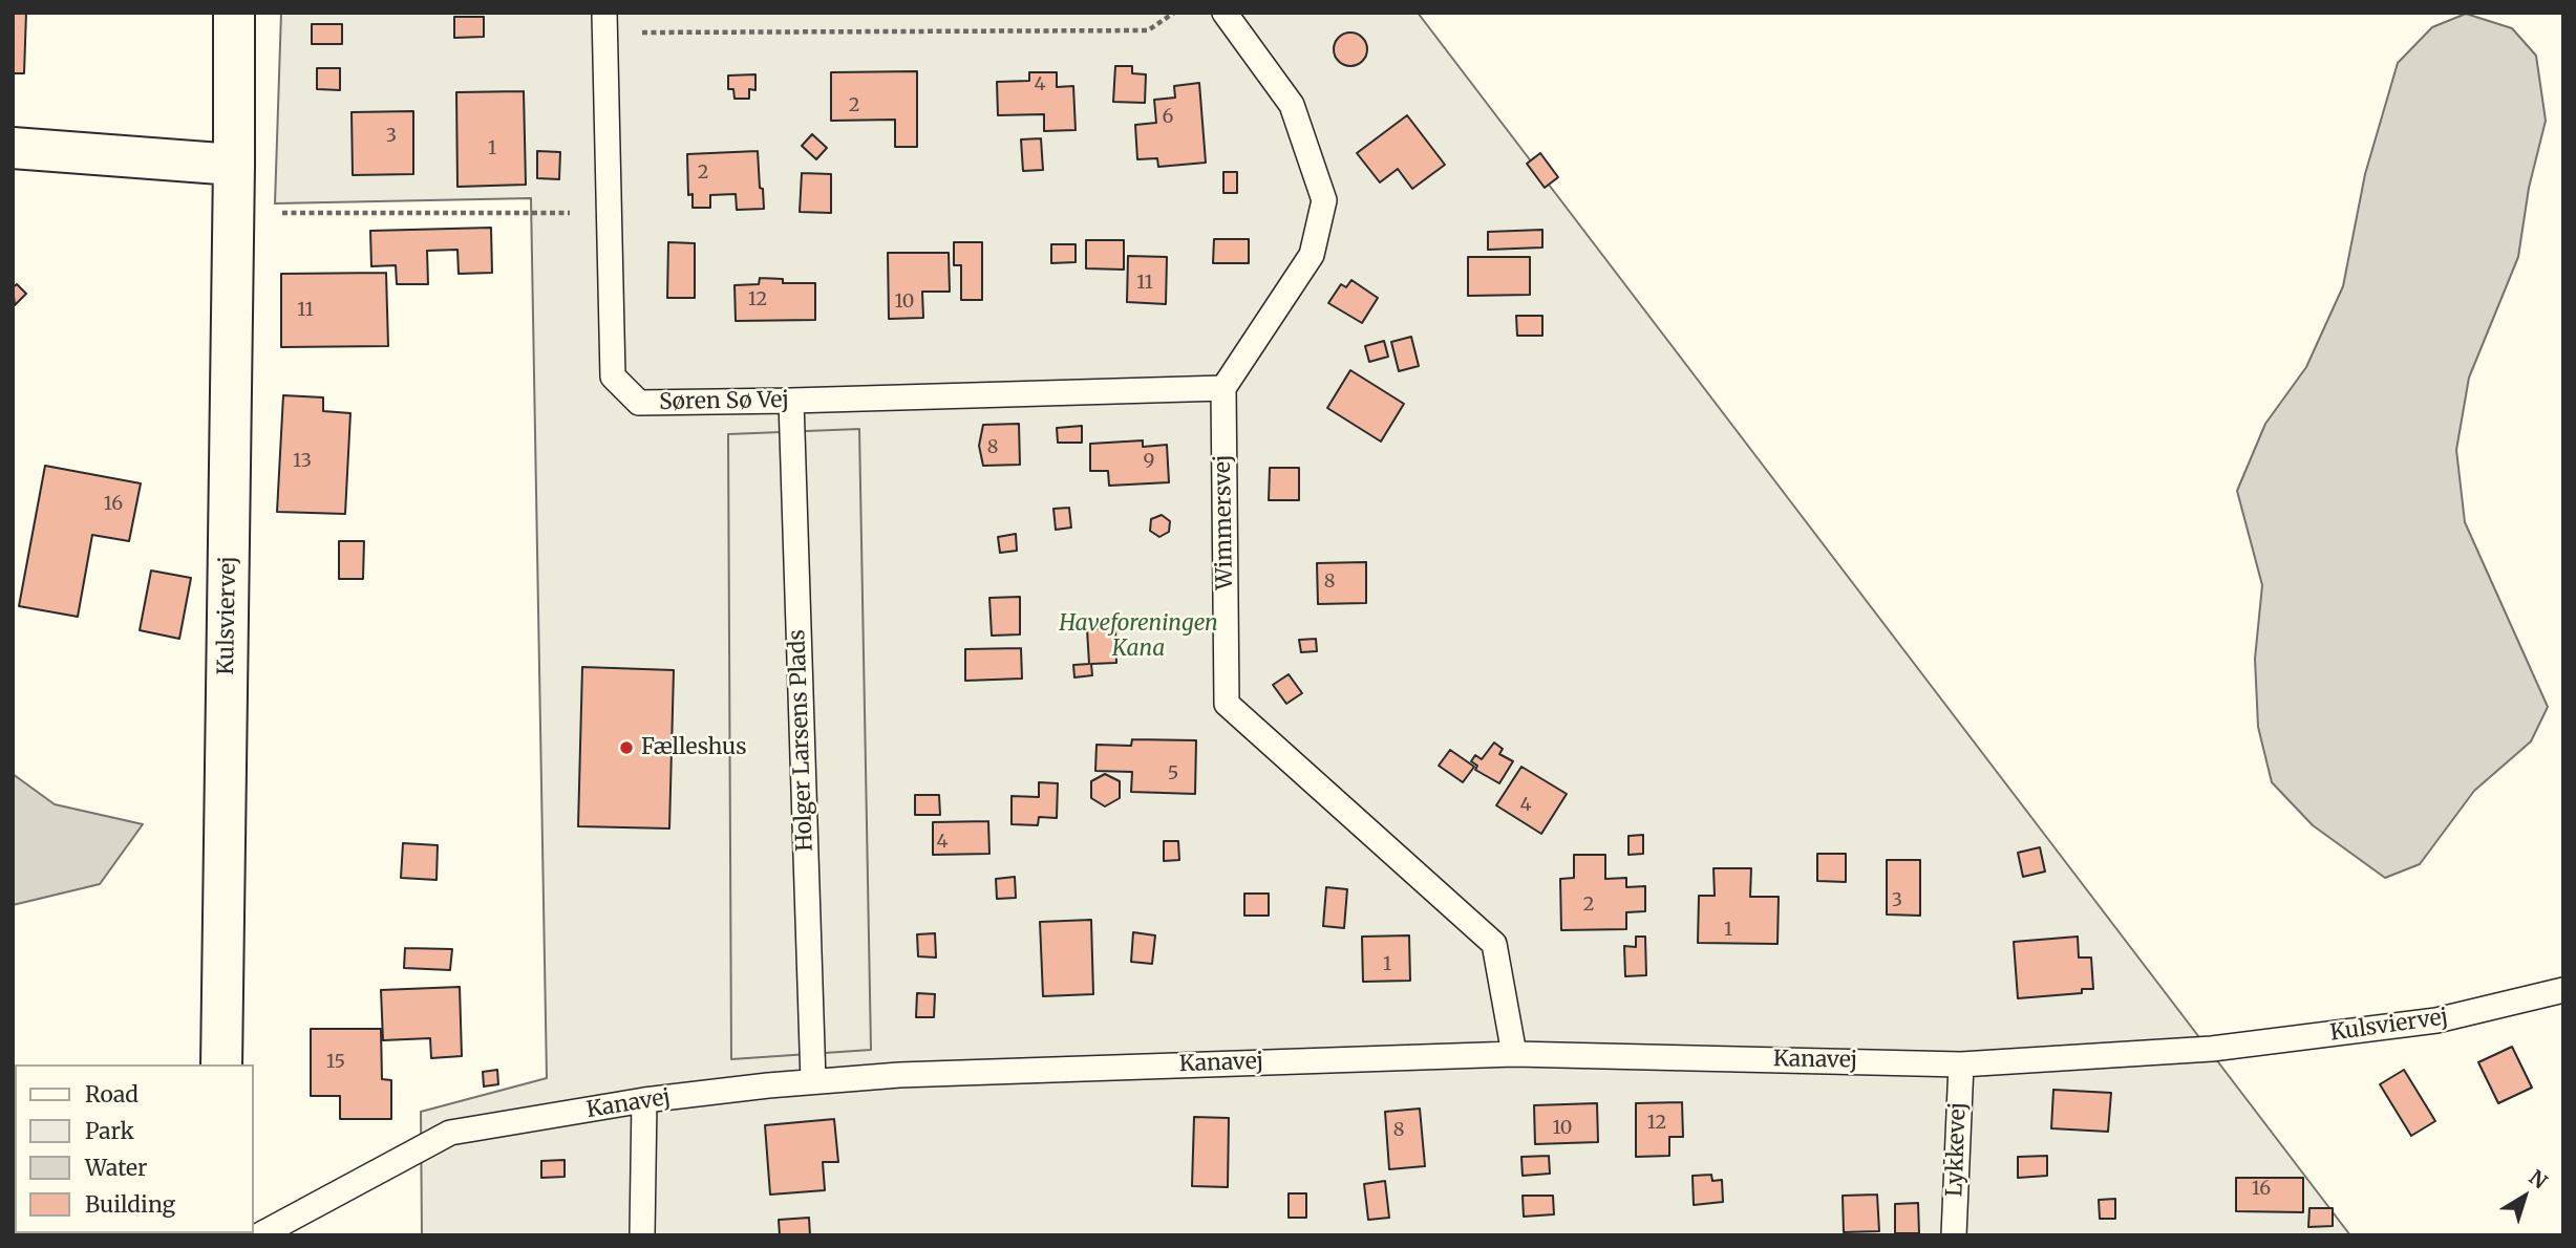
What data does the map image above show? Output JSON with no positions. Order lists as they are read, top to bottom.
{
  "streets": {
    "street": ["Kulsviervej"],
    "lane": [
      "Søren Sø Vej",
      "Wimmersvej",
      "Holger Larsens Plads",
      "Kanavej",
      "Lykkevej"
    ]
  },
  "crossings": [
    ["Søren Sø Vej", "Wimmersvej"],
    ["Søren Sø Vej", "Holger Larsens Plads"],
    ["Wimmersvej", "Kanavej"],
    ["Kulsviervej", "Kanavej"],
    ["Holger Larsens Plads", "Kanavej"],
    ["Kanavej", "Lykkevej"]
  ],
  "parks": ["Haveforeningen Kana"],
  "places": ["Fælleshus"],
  "house_numbers": [
    "4",
    "2",
    "6",
    "3",
    "1",
    "2",
    "11",
    "12",
    "10",
    "11",
    "8",
    "13",
    "9",
    "16",
    "8",
    "5",
    "4",
    "4",
    "3",
    "2",
    "1",
    "1",
    "15",
    "12",
    "10",
    "8",
    "16"
  ],
  "legend": [
    "Road",
    "Park",
    "Water",
    "Building"
  ],
  "north": "top right"
}
